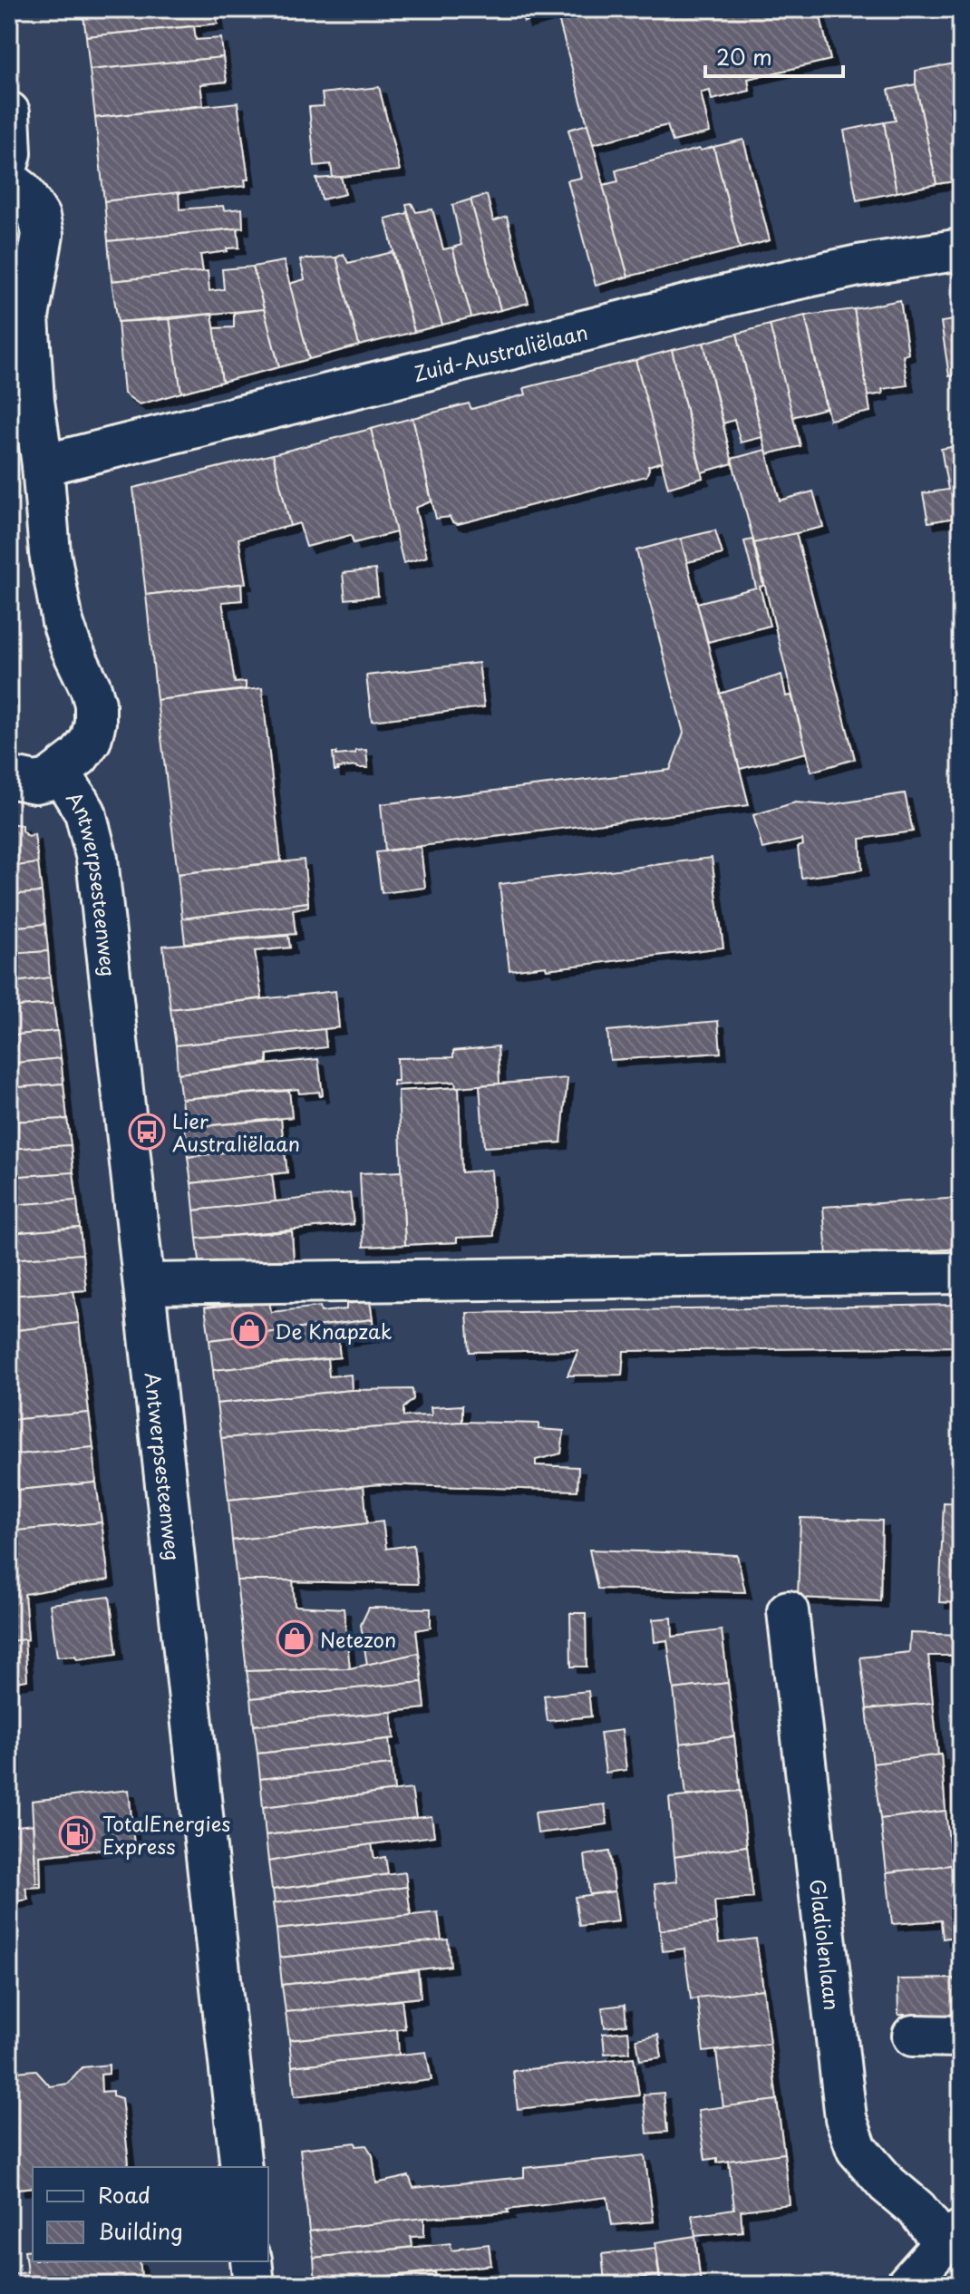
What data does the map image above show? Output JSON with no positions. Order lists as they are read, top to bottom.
{
  "streets": {
    "street": ["Zuid-Australiëlaan", "Antwerpsesteenweg", "Gladiolenlaan"]
  },
  "crossings": [
    ["Zuid-Australiëlaan", "Antwerpsesteenweg"]
  ],
  "places": {
    "bus stop": ["Lier Australiëlaan"],
    "shop": ["De Knapzak", "Netezon"],
    "fuel station": ["TotalEnergies Express"]
  },
  "legend": ["Road", "Building"],
  "scale_bar": "20 m"
}
